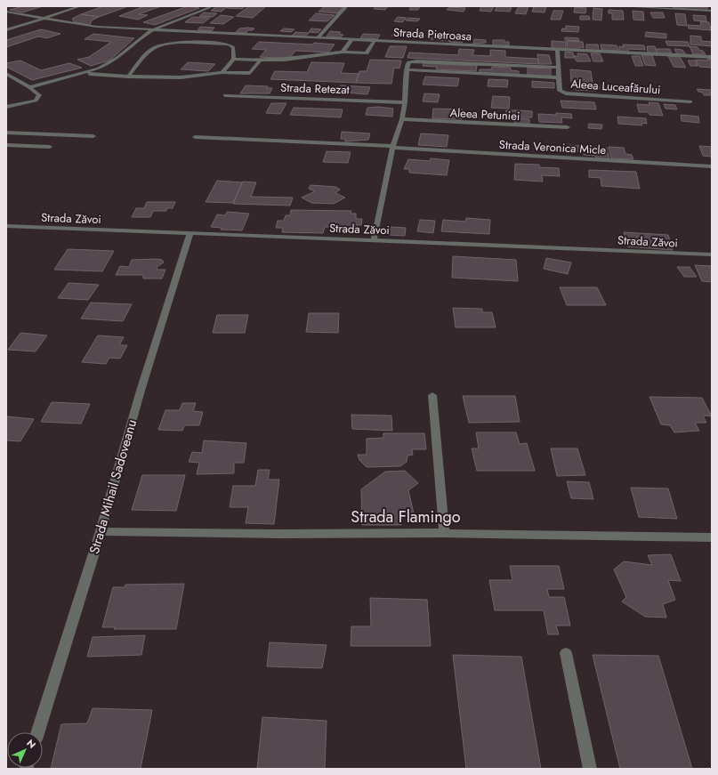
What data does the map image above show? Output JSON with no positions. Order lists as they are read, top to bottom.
{
  "streets": {
    "street": [
      "Strada Pietroasa",
      "Aleea Luceafărului",
      "Strada Retezat",
      "Aleea Petuniei",
      "Strada Veronica Micle",
      "Strada Zăvoi",
      "Strada Mihail Sadoveanu",
      "Strada Flamingo"
    ]
  },
  "crossings": [
    ["Strada Pietroasa", "Aleea Luceafărului"],
    ["Strada Zăvoi", "Strada Mihail Sadoveanu"],
    ["Strada Mihail Sadoveanu", "Strada Flamingo"]
  ],
  "north": "top right"
}
